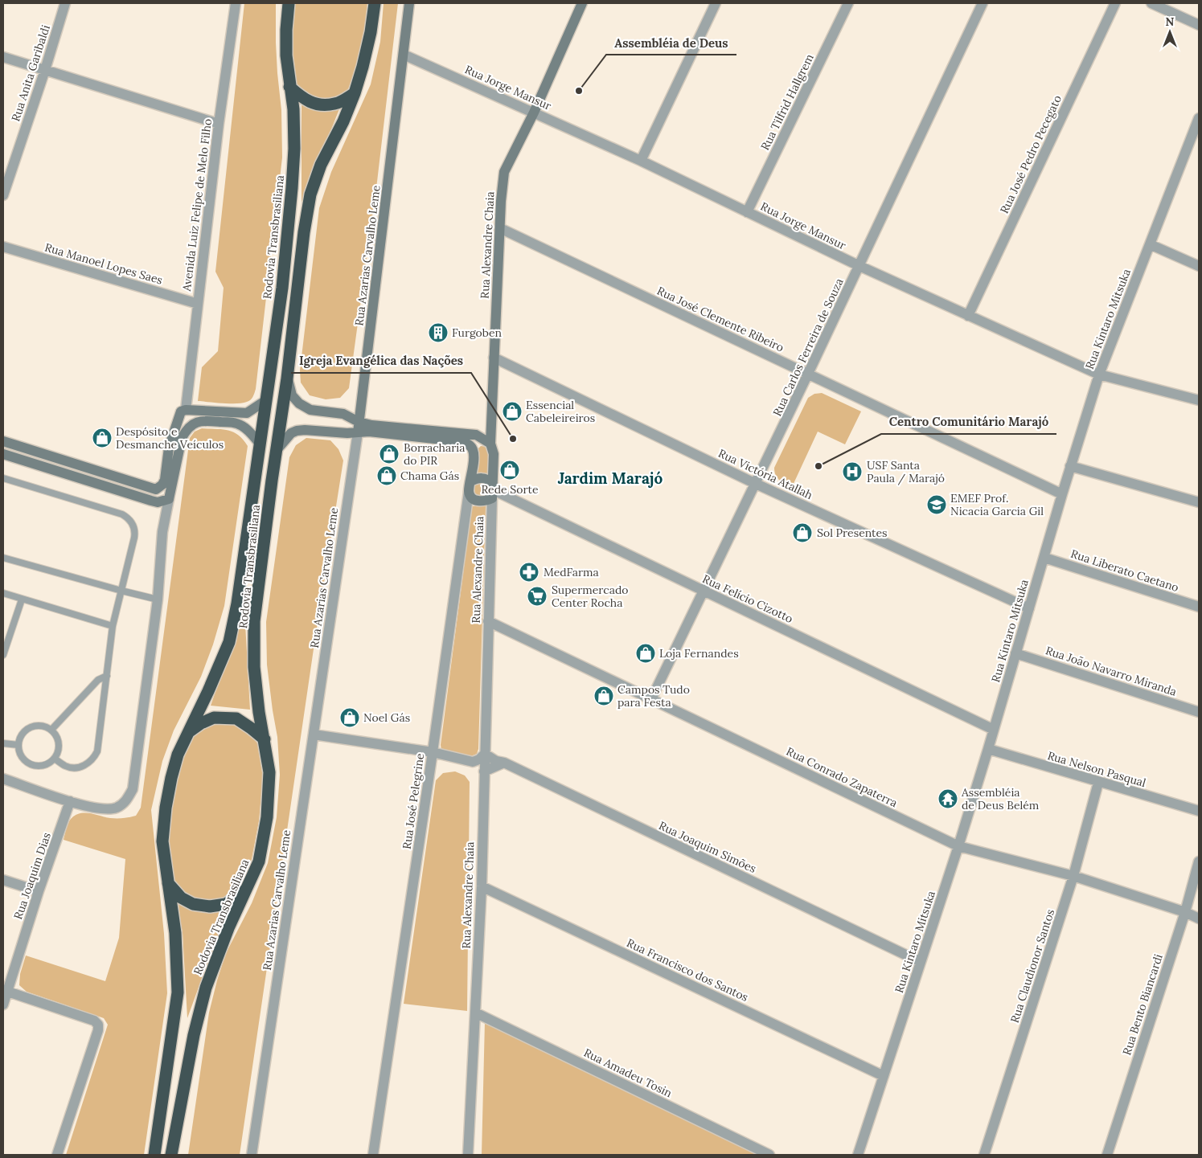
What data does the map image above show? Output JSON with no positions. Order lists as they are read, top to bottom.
{
  "streets": {
    "highway": ["Rodovia Transbrasiliana"],
    "street": [
      "Rua Anita Garibaldi",
      "Rua Jorge Mansur",
      "Rua Tilfrid Hallgrem",
      "Rua José Pedro Pecegato",
      "Avenida Luiz Felipe de Melo Filho",
      "Rua Alexandre Chaia",
      "Rua Azarias Carvalho Leme",
      "Rua Manoel Lopes Saes",
      "Rua José Clemente Ribeiro",
      "Rua Kintaro Mitsuka",
      "Rua Carlos Ferreira de Souza",
      "Rua Victória Atallah",
      "Rua Liberato Caetano",
      "Rua Felício Cizotto",
      "Rua João Navarro Miranda",
      "Rua Nelson Pasqual",
      "Rua Conrado Zapaterra",
      "Rua José Pelegrine",
      "Rua Joaquim Simões",
      "Rua Joaquim Dias",
      "Rua Claudionor Santos",
      "Rua Francisco dos Santos",
      "Rua Bento Biancardi",
      "Rua Amadeu Tosin"
    ]
  },
  "crossings": [
    ["Rua Jorge Mansur", "Rua Tilfrid Hallgrem"],
    ["Rua Jorge Mansur", "Rua José Pedro Pecegato"],
    ["Rua Jorge Mansur", "Rua Alexandre Chaia"],
    ["Rua Jorge Mansur", "Rua Azarias Carvalho Leme"],
    ["Rua Jorge Mansur", "Rua Kintaro Mitsuka"],
    ["Rua Jorge Mansur", "Rua Carlos Ferreira de Souza"],
    ["Avenida Luiz Felipe de Melo Filho", "Rua Manoel Lopes Saes"],
    ["Rua Alexandre Chaia", "Rua José Clemente Ribeiro"],
    ["Rua Alexandre Chaia", "Rua Victória Atallah"],
    ["Rua Alexandre Chaia", "Rua Felício Cizotto"],
    ["Rua Alexandre Chaia", "Rua Conrado Zapaterra"],
    ["Rua Alexandre Chaia", "Rua José Pelegrine"],
    ["Rua Alexandre Chaia", "Rua Joaquim Simões"],
    ["Rua Alexandre Chaia", "Rua Francisco dos Santos"],
    ["Rua Alexandre Chaia", "Rua Amadeu Tosin"],
    ["Rua Azarias Carvalho Leme", "Rua José Pelegrine"],
    ["Rua José Clemente Ribeiro", "Rua Kintaro Mitsuka"],
    ["Rua José Clemente Ribeiro", "Rua Carlos Ferreira de Souza"],
    ["Rua Kintaro Mitsuka", "Rua Victória Atallah"],
    ["Rua Kintaro Mitsuka", "Rua Liberato Caetano"],
    ["Rua Kintaro Mitsuka", "Rua Felício Cizotto"],
    ["Rua Kintaro Mitsuka", "Rua João Navarro Miranda"],
    ["Rua Kintaro Mitsuka", "Rua Nelson Pasqual"],
    ["Rua Kintaro Mitsuka", "Rua Conrado Zapaterra"],
    ["Rua Kintaro Mitsuka", "Rua Joaquim Simões"],
    ["Rua Kintaro Mitsuka", "Rua Francisco dos Santos"],
    ["Rua Carlos Ferreira de Souza", "Rua Victória Atallah"],
    ["Rua Carlos Ferreira de Souza", "Rua Felício Cizotto"],
    ["Rua Carlos Ferreira de Souza", "Rua Conrado Zapaterra"],
    ["Rua Felício Cizotto", "Rua José Pelegrine"],
    ["Rua Nelson Pasqual", "Rua Claudionor Santos"],
    ["Rua Conrado Zapaterra", "Rua Claudionor Santos"],
    ["Rua Conrado Zapaterra", "Rua Bento Biancardi"]
  ],
  "districts": ["Jardim Marajó"],
  "places": {
    "other": ["Assembléia de Deus", "Igreja Evangélica das Nações", "Centro Comunitário Marajó"],
    "building": ["Furgoben"],
    "shop": [
      "Essencial Cabeleireiros",
      "Despósito e Desmanche Veículos",
      "Borracharia do PIR",
      "Rede Sorte",
      "Chama Gás",
      "Sol Presentes",
      "Loja Fernandes",
      "Campos Tudo para Festa",
      "Noel Gás"
    ],
    "hospital": ["USF Santa Paula / Marajó"],
    "school or university": ["EMEF Prof. Nicacia Garcia Gil"],
    "pharmacy": ["MedFarma"],
    "supermarket": ["Supermercado Center Rocha"],
    "temple": ["Assembléia de Deus Belém"]
  },
  "north": "top"
}
